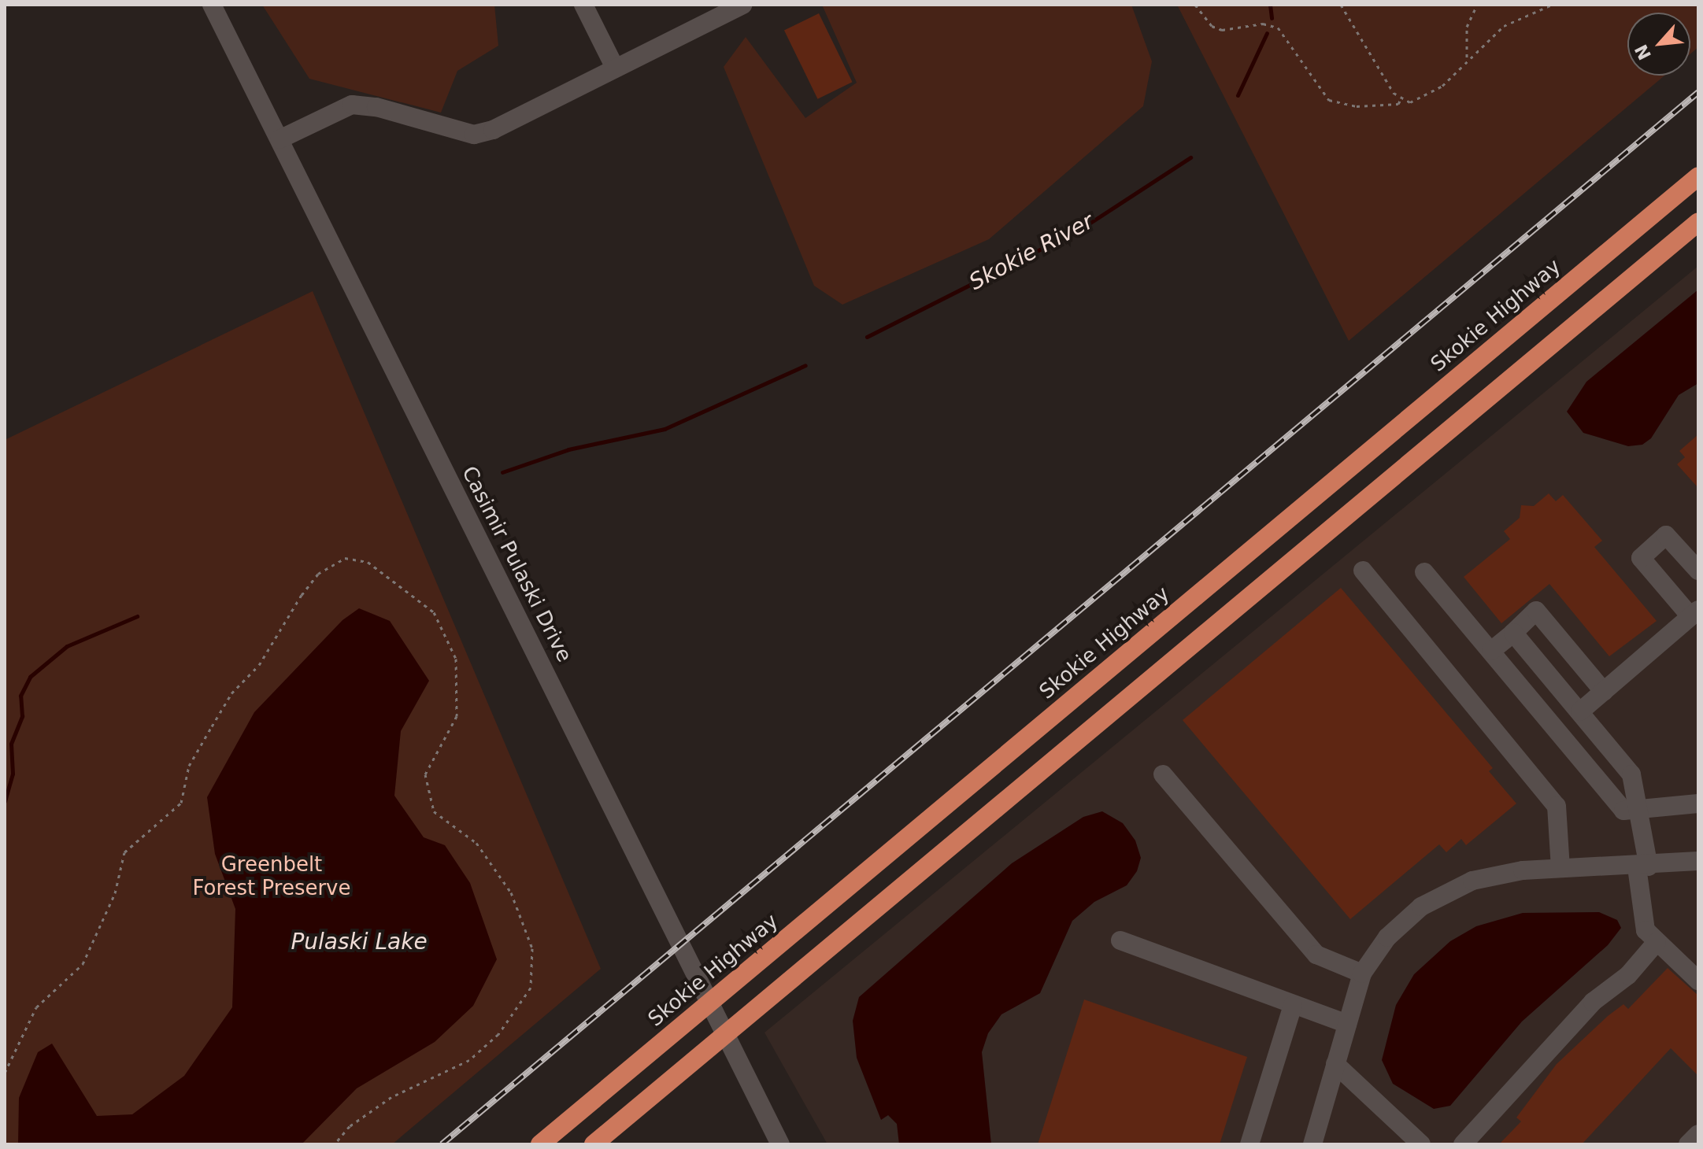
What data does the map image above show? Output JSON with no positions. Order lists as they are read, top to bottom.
{
  "streets": {
    "highway": ["Skokie Highway"],
    "street": ["Casimir Pulaski Drive"]
  },
  "water": ["Skokie River", "Pulaski Lake"],
  "parks": ["Greenbelt Forest Preserve"],
  "north": "bottom left"
}
